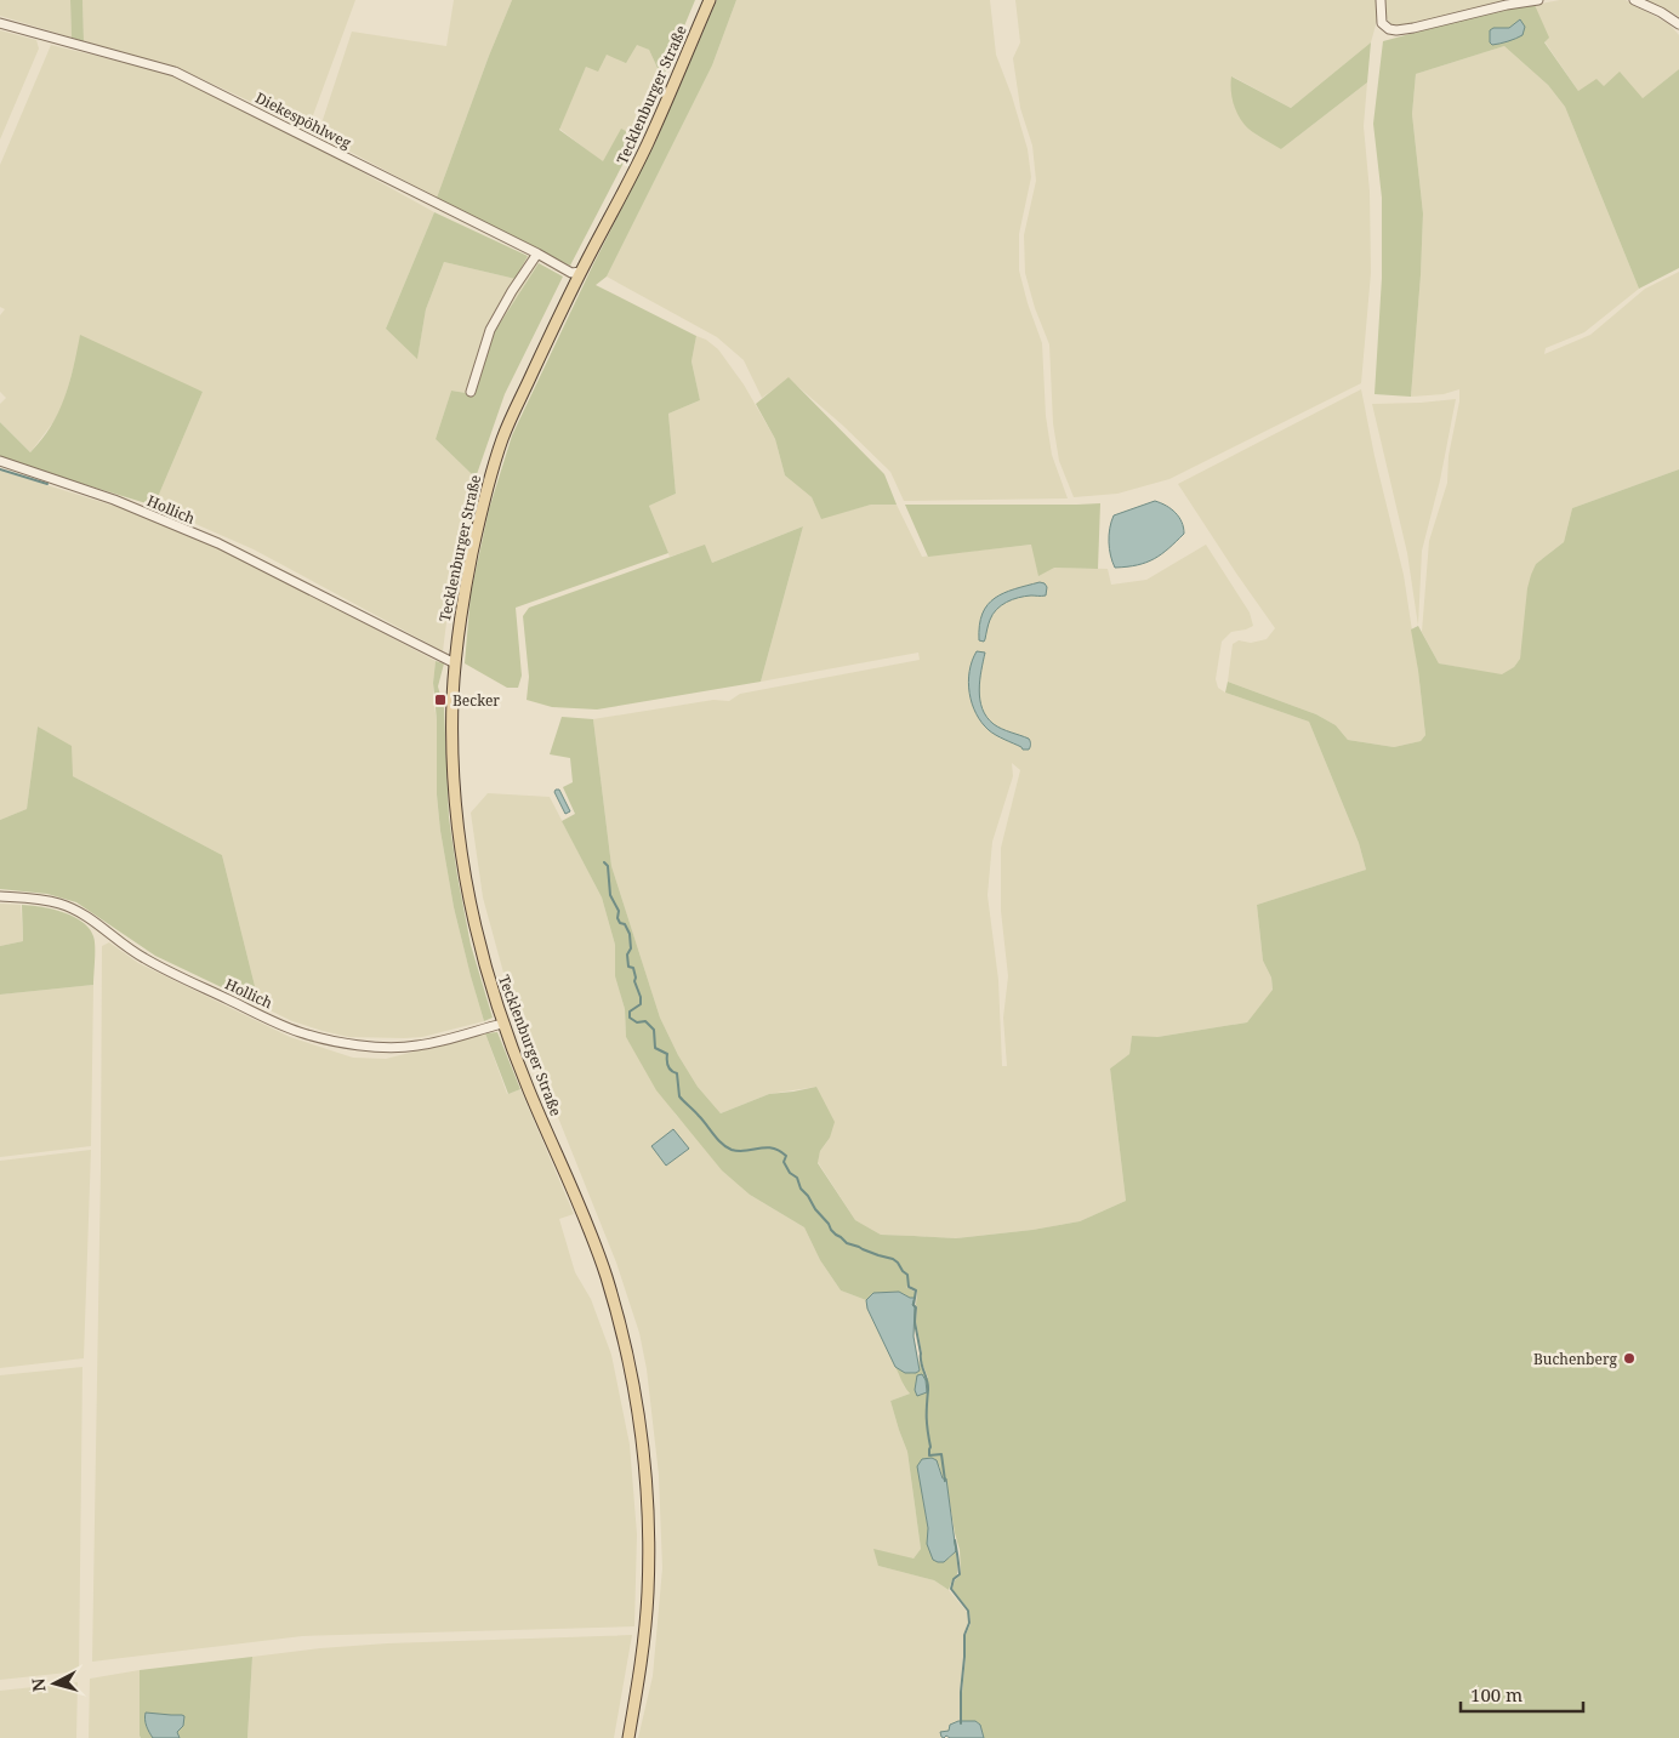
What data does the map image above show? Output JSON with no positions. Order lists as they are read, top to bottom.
{
  "streets": {
    "main road": ["Tecklenburger Straße"],
    "street": ["Diekespöhlweg", "Hollich"]
  },
  "crossings": [
    ["Tecklenburger Straße", "Diekespöhlweg"],
    ["Tecklenburger Straße", "Hollich"]
  ],
  "places": {
    "transit": ["Becker"],
    "other": ["Buchenberg"]
  },
  "scale_bar": "100 m",
  "north": "left"
}
